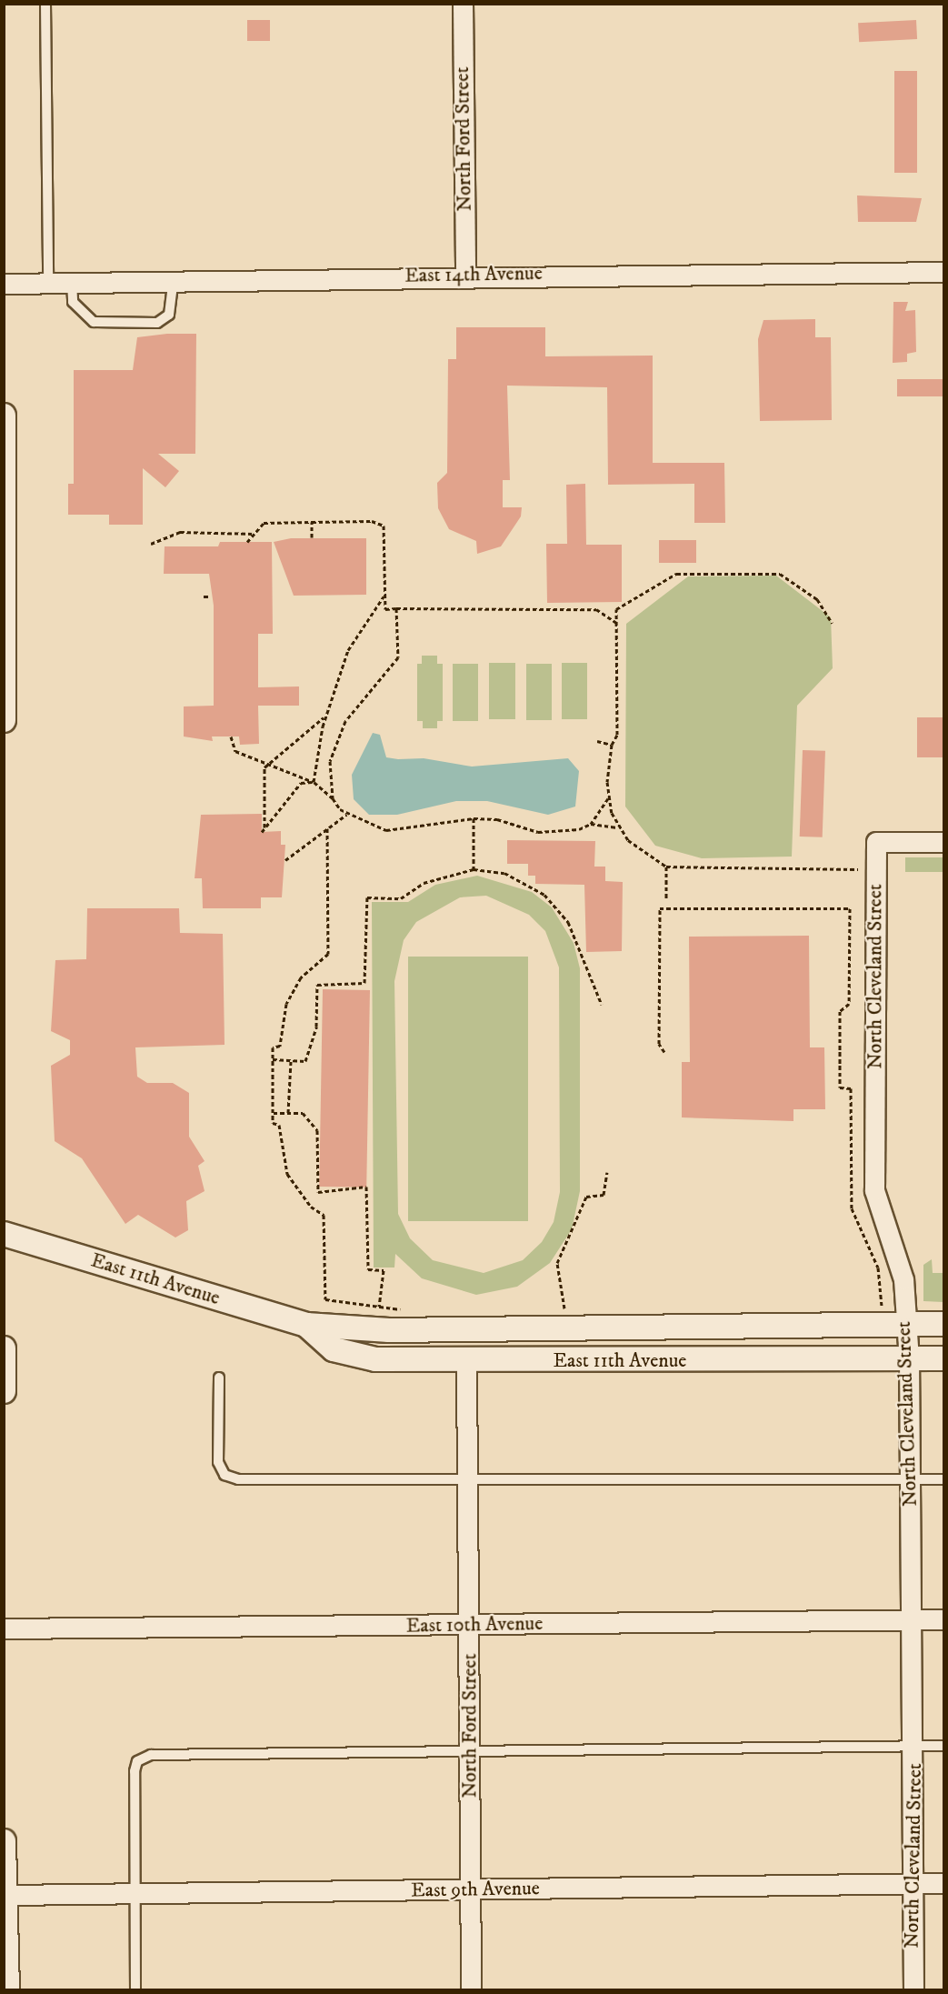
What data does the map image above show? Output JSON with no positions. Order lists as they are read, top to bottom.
{
  "streets": {
    "street": [
      "North Ford Street",
      "East 14th Avenue",
      "North Cleveland Street",
      "East 11th Avenue",
      "East 10th Avenue",
      "East 9th Avenue"
    ]
  },
  "crossings": [
    ["North Ford Street", "East 14th Avenue"],
    ["North Ford Street", "East 11th Avenue"],
    ["North Ford Street", "East 10th Avenue"],
    ["North Ford Street", "East 9th Avenue"],
    ["North Cleveland Street", "East 11th Avenue"],
    ["North Cleveland Street", "East 10th Avenue"],
    ["North Cleveland Street", "East 9th Avenue"]
  ]
}
